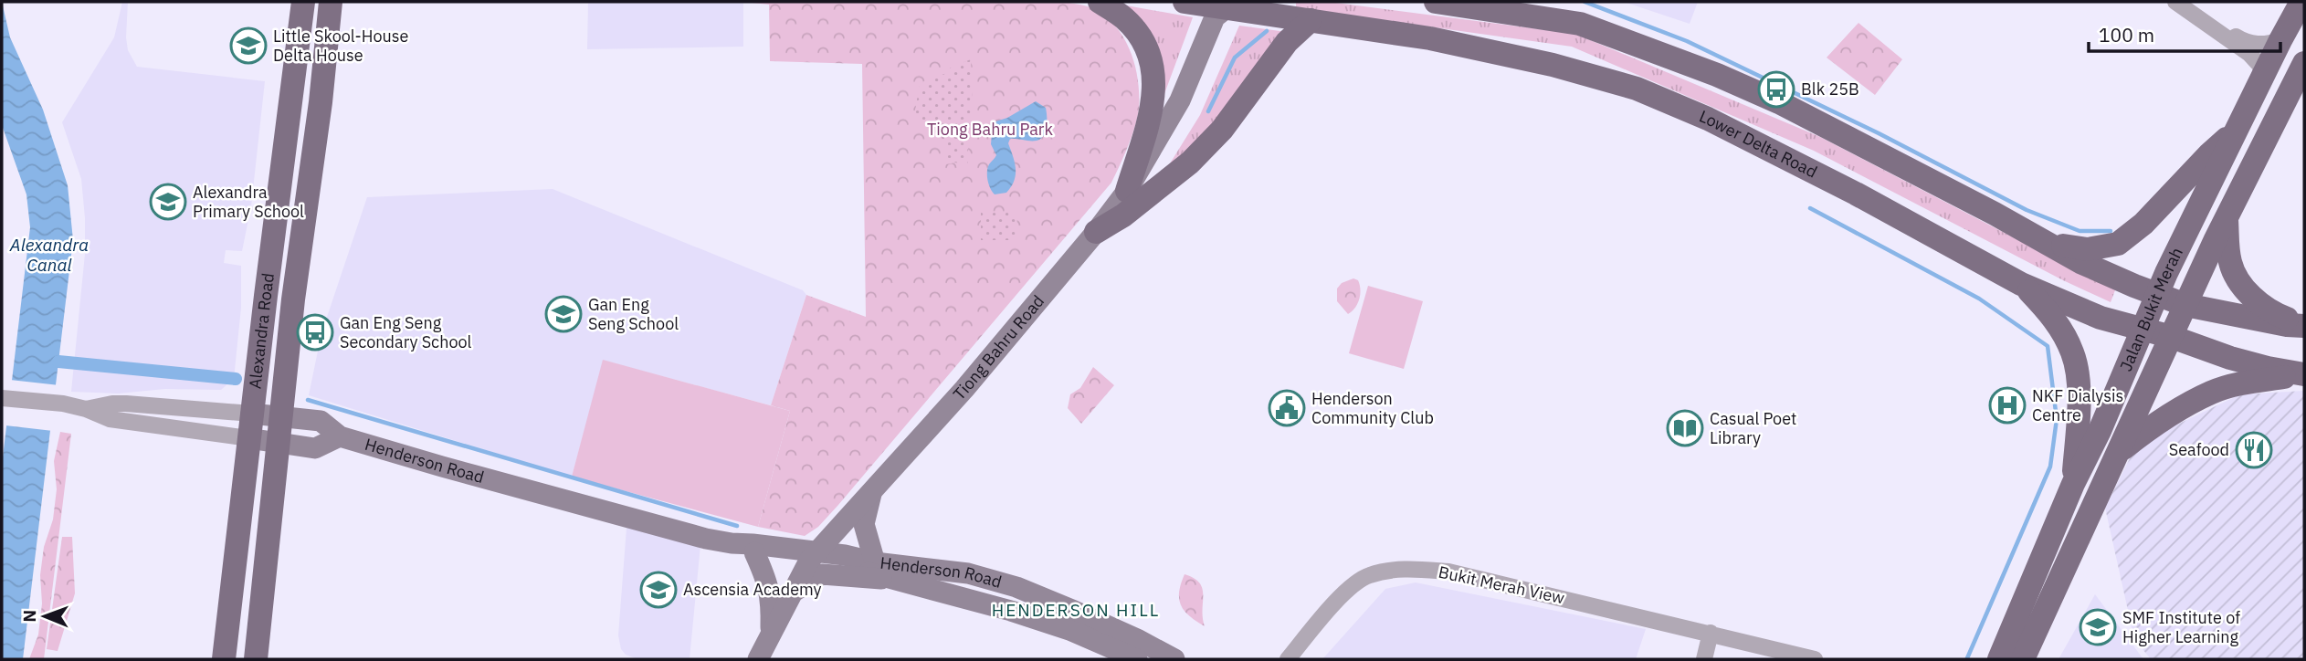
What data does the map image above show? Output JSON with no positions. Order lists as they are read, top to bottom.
{
  "streets": {
    "main road": [
      "Lower Delta Road",
      "Jalan Bukit Merah",
      "Alexandra Road",
      "Tiong Bahru Road",
      "Henderson Road"
    ],
    "street": ["Bukit Merah View"]
  },
  "crossings": [
    ["Lower Delta Road", "Jalan Bukit Merah"],
    ["Lower Delta Road", "Tiong Bahru Road"],
    ["Alexandra Road", "Henderson Road"],
    ["Tiong Bahru Road", "Henderson Road"]
  ],
  "districts": ["HENDERSON HILL"],
  "water": ["Alexandra Canal"],
  "parks": ["Tiong Bahru Park"],
  "places": {
    "school or university": [
      "Little Skool-House Delta House",
      "Alexandra Primary School",
      "Gan Eng Seng School",
      "Ascensia Academy",
      "SMF Institute of Higher Learning"
    ],
    "bus stop": ["Blk 25B", "Gan Eng Seng Secondary School"],
    "hospital": ["NKF Dialysis Centre"],
    "public building": ["Henderson Community Club"],
    "library": ["Casual Poet Library"],
    "restaurant": ["Seafood"]
  },
  "scale_bar": "100 m",
  "north": "left"
}
